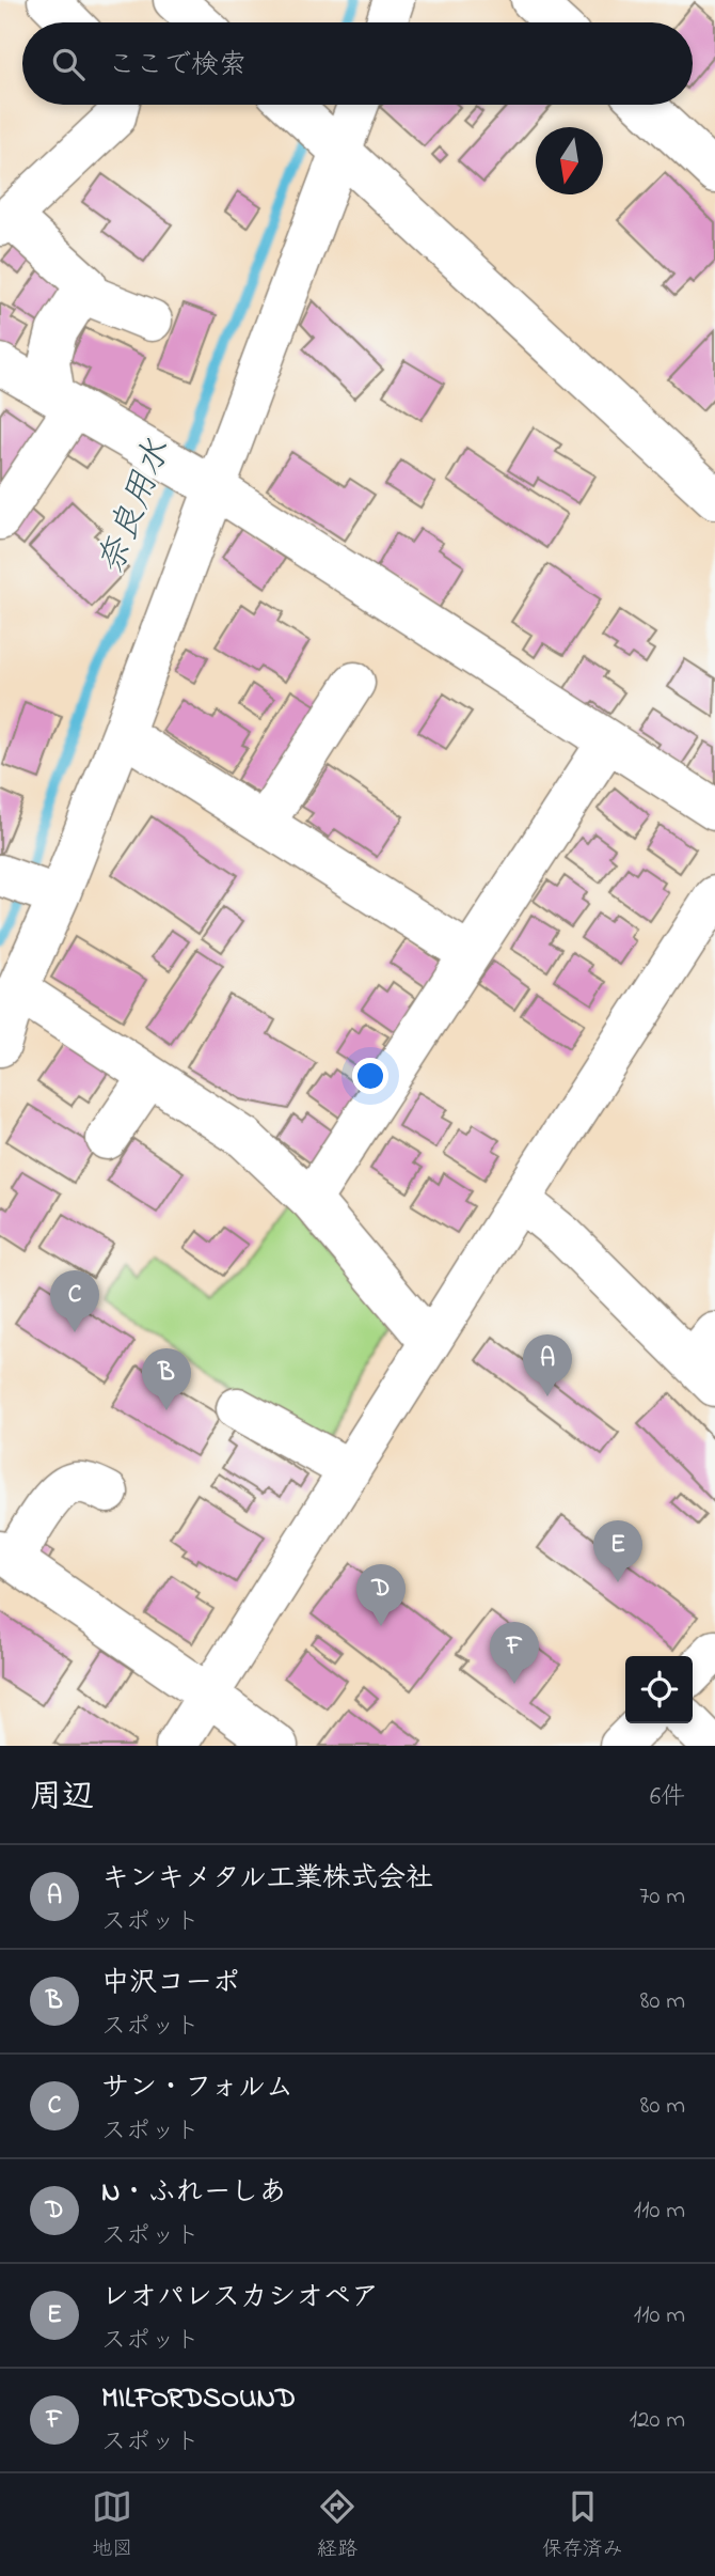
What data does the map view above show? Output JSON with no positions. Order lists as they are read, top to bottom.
{
  "water": ["奈良用水"],
  "north": "bottom",
  "page": {
    "search": "ここで検索",
    "pins": [
      "C",
      "A",
      "B",
      "E",
      "D",
      "F"
    ],
    "heading": ["周辺", "6件"],
    "list": [
      {
        "mark": "A",
        "name": "キンキメタル工業株式会社",
        "note": "スポット",
        "value": "70 m"
      },
      {
        "mark": "B",
        "name": "中沢コーポ",
        "note": "スポット",
        "value": "80 m"
      },
      {
        "mark": "C",
        "name": "サン・フォルム",
        "note": "スポット",
        "value": "80 m"
      },
      {
        "mark": "D",
        "name": "N・ふれーしあ",
        "note": "スポット",
        "value": "110 m"
      },
      {
        "mark": "E",
        "name": "レオパレスカシオペア",
        "note": "スポット",
        "value": "110 m"
      },
      {
        "mark": "F",
        "name": "MILFORDSOUND",
        "note": "スポット",
        "value": "120 m"
      }
    ],
    "nav": ["地図", "経路", "保存済み"]
  }
}
